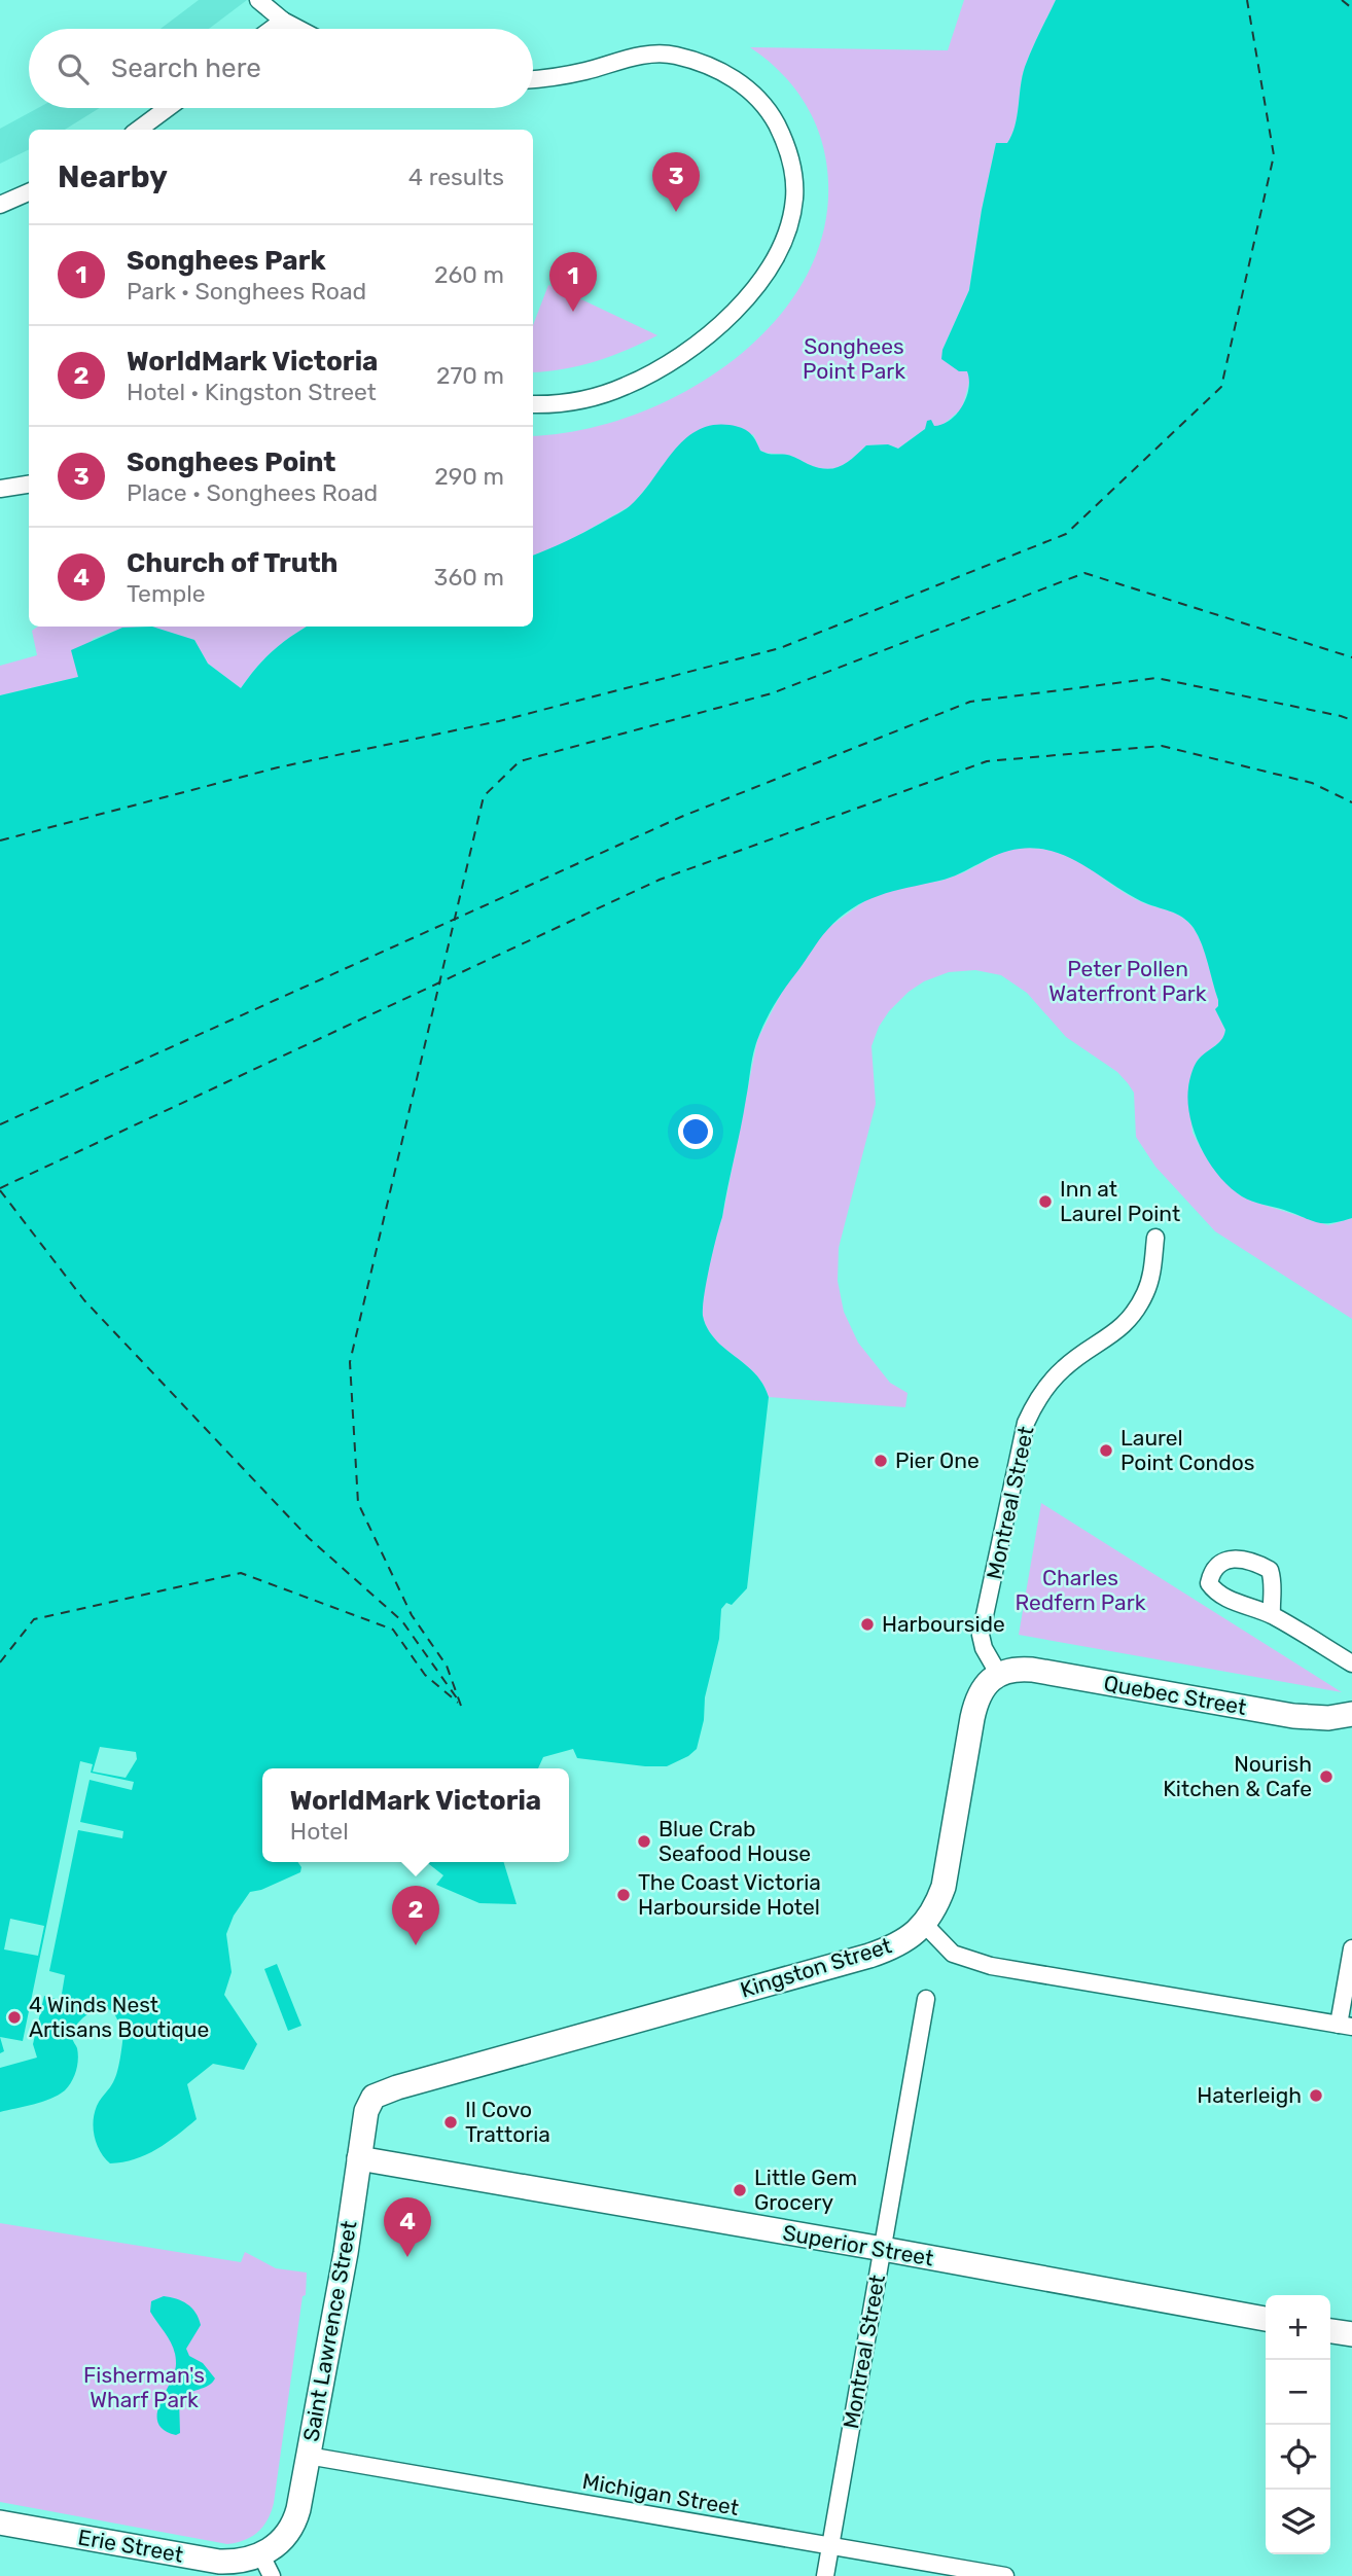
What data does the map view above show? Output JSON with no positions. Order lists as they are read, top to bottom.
{
  "streets": {
    "street": [
      "Montreal Street",
      "Quebec Street",
      "Kingston Street",
      "Superior Street",
      "Saint Lawrence Street",
      "Michigan Street",
      "Erie Street"
    ]
  },
  "crossings": [
    ["Montreal Street", "Quebec Street"],
    ["Montreal Street", "Superior Street"],
    ["Montreal Street", "Michigan Street"],
    ["Kingston Street", "Saint Lawrence Street"],
    ["Superior Street", "Saint Lawrence Street"],
    ["Saint Lawrence Street", "Michigan Street"],
    ["Saint Lawrence Street", "Erie Street"]
  ],
  "parks": [
    "Songhees Point Park",
    "Peter Pollen Waterfront Park",
    "Charles Redfern Park",
    "Fisherman's Wharf Park"
  ],
  "places": [
    "Inn at Laurel Point",
    "Laurel Point Condos",
    "Pier One",
    "Harbourside",
    "Nourish Kitchen & Cafe",
    "Blue Crab Seafood House",
    "The Coast Victoria Harbourside Hotel",
    "4 Winds Nest Artisans Boutique",
    "Haterleigh",
    "Il Covo Trattoria",
    "Little Gem Grocery"
  ],
  "page": {
    "search": "Search here",
    "heading": ["Nearby", "4 results"],
    "pins": [
      "3",
      "1",
      "2",
      "4"
    ],
    "list": [
      {
        "mark": "1",
        "name": "Songhees Park",
        "note": "Park · Songhees Road",
        "value": "260 m"
      },
      {
        "mark": "2",
        "name": "WorldMark Victoria",
        "note": "Hotel · Kingston Street",
        "value": "270 m"
      },
      {
        "mark": "3",
        "name": "Songhees Point",
        "note": "Place · Songhees Road",
        "value": "290 m"
      },
      {
        "mark": "4",
        "name": "Church of Truth",
        "note": "Temple",
        "value": "360 m"
      }
    ],
    "popup": ["WorldMark Victoria", "Hotel"],
    "map_buttons": ["+", "−"]
  }
}
